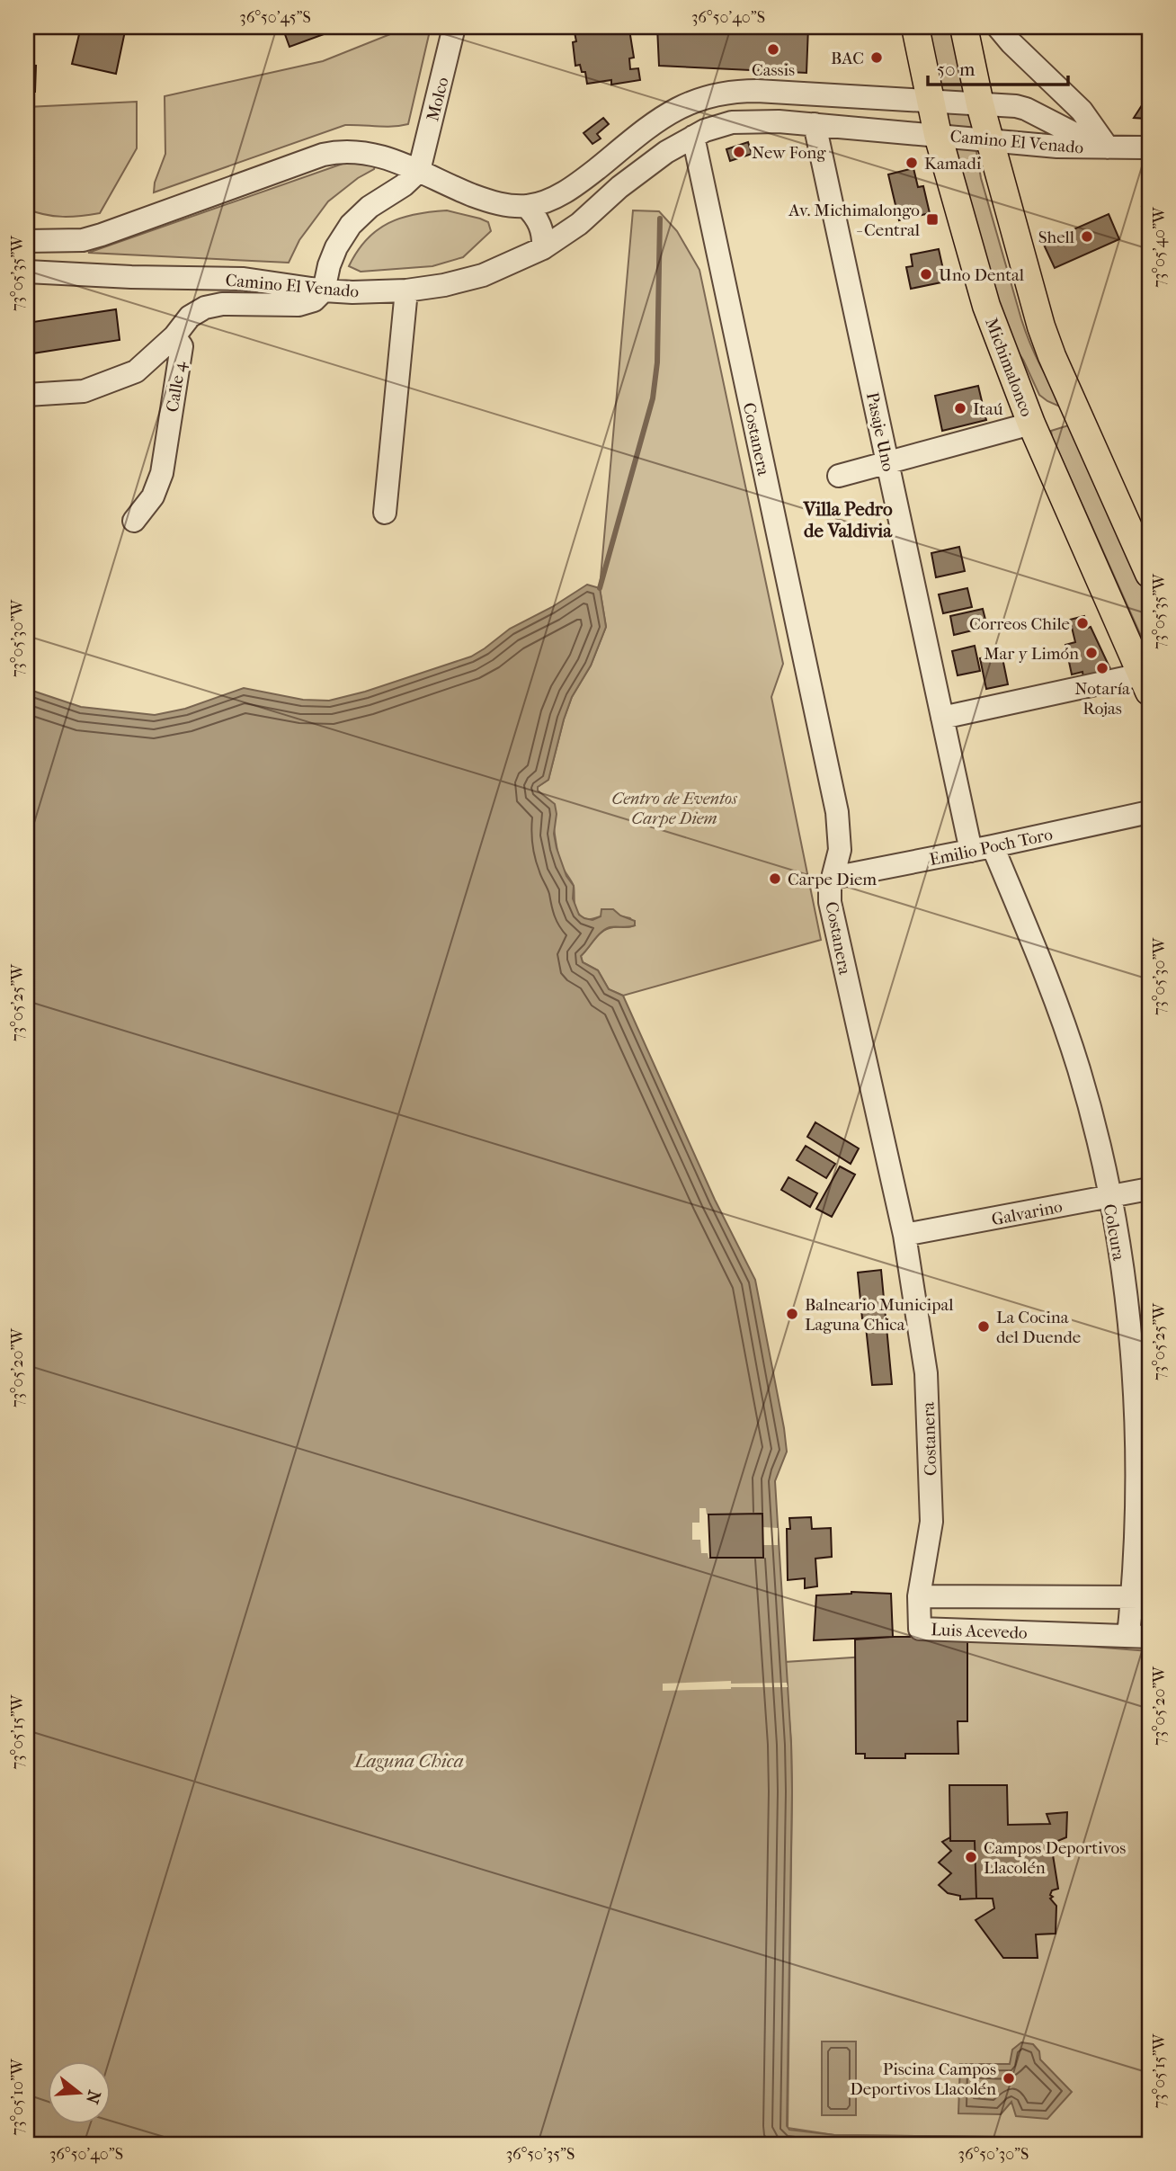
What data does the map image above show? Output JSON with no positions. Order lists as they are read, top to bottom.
{
  "streets": {
    "main road": ["Michimalonco"],
    "street": [
      "Molco",
      "Camino El Venado",
      "Calle 4",
      "Pasaje Uno",
      "Costanera",
      "Emilio Poch Toro",
      "Galvarino",
      "Colcura",
      "Luis Acevedo"
    ]
  },
  "crossings": [
    ["Molco", "Camino El Venado"],
    ["Camino El Venado", "Michimalonco"],
    ["Camino El Venado", "Calle 4"],
    ["Camino El Venado", "Pasaje Uno"],
    ["Camino El Venado", "Costanera"],
    ["Pasaje Uno", "Emilio Poch Toro"],
    ["Costanera", "Emilio Poch Toro"],
    ["Costanera", "Galvarino"],
    ["Costanera", "Luis Acevedo"],
    ["Emilio Poch Toro", "Colcura"],
    ["Galvarino", "Colcura"],
    ["Colcura", "Luis Acevedo"]
  ],
  "districts": ["Villa Pedro de Valdivia"],
  "water": ["Laguna Chica"],
  "parks": ["Centro de Eventos Carpe Diem"],
  "places": {
    "other": [
      "Cassis",
      "BAC",
      "New Fong",
      "Kamadi",
      "Shell",
      "Uno Dental",
      "Itaú",
      "Correos Chile",
      "Mar y Limón",
      "Notaría Rojas",
      "Carpe Diem",
      "Balneario Municipal Laguna Chica",
      "La Cocina del Duende",
      "Campos Deportivos Llacolén",
      "Piscina Campos Deportivos Llacolén"
    ],
    "transit": ["Av. Michimalongo - Central"]
  },
  "scale_bar": "50 m",
  "north": "right",
  "coordinates": [
    "36°50'45\"S",
    "36°50'40\"S",
    "73°05'40\"W",
    "73°05'35\"W",
    "73°05'30\"W",
    "73°05'25\"W",
    "73°05'20\"W",
    "73°05'15\"W",
    "73°05'10\"W",
    "36°50'35\"S",
    "36°50'30\"S"
  ]
}
